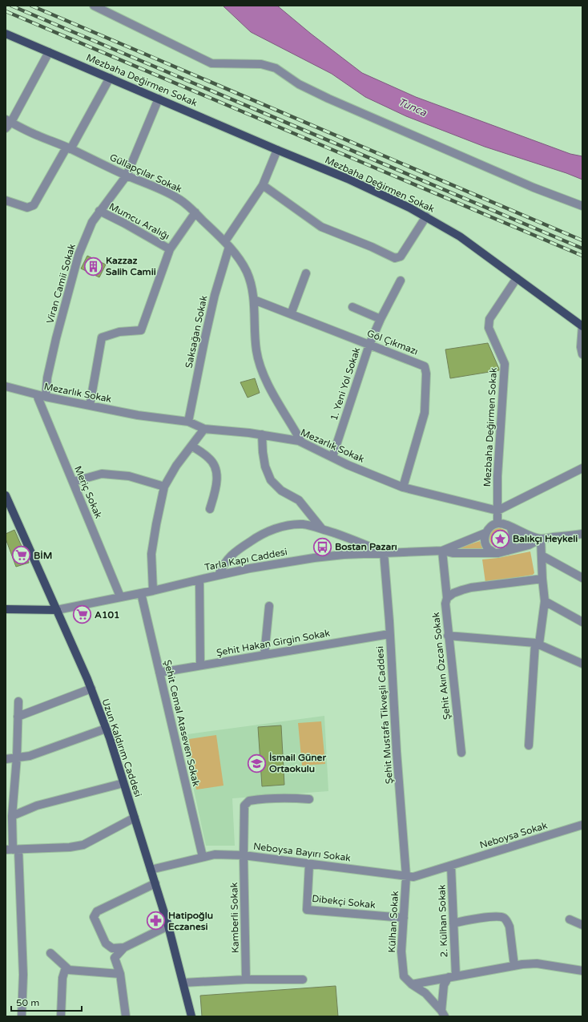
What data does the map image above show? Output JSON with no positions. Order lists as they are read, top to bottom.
{
  "streets": {
    "main road": ["Mezbaha Değirmen Sokak", "Uzun Kaldırım Caddesi"],
    "street": [
      "Güllapçılar Sokak",
      "Mumcu Aralığı",
      "Viran Camii Sokak",
      "Saksağan Sokak",
      "Göl Çıkmazı",
      "1. Yeni Yol Sokak",
      "Mezarlık Sokak",
      "Meriç Sokak",
      "Tarla Kapı Caddesi",
      "Şehit Hakan Girgin Sokak",
      "Şehit Akın Özcan Sokak",
      "Şehit Mustafa Tikveşli Caddesi",
      "Şehit Cemal Ataseven Sokak",
      "Neboysa Sokak",
      "Neboysa Bayırı Sokak",
      "Dibekçi Sokak",
      "Kamberli Sokak",
      "2. Külhan Sokak",
      "Külhan Sokak"
    ]
  },
  "crossings": [
    ["Mezbaha Değirmen Sokak", "Viran Camii Sokak"],
    ["Mezbaha Değirmen Sokak", "Saksağan Sokak"],
    ["Mezbaha Değirmen Sokak", "Mezarlık Sokak"],
    ["Mezbaha Değirmen Sokak", "Tarla Kapı Caddesi"],
    ["Güllapçılar Sokak", "Viran Camii Sokak"],
    ["Güllapçılar Sokak", "Saksağan Sokak"],
    ["Güllapçılar Sokak", "Göl Çıkmazı"],
    ["Güllapçılar Sokak", "Mezarlık Sokak"],
    ["Mumcu Aralığı", "Viran Camii Sokak"],
    ["Viran Camii Sokak", "Mezarlık Sokak"],
    ["Saksağan Sokak", "Mezarlık Sokak"],
    ["Göl Çıkmazı", "1. Yeni Yol Sokak"],
    ["Göl Çıkmazı", "Mezarlık Sokak"],
    ["1. Yeni Yol Sokak", "Mezarlık Sokak"],
    ["Mezarlık Sokak", "Meriç Sokak"],
    ["Meriç Sokak", "Tarla Kapı Caddesi"],
    ["Tarla Kapı Caddesi", "Şehit Akın Özcan Sokak"],
    ["Tarla Kapı Caddesi", "Şehit Mustafa Tikveşli Caddesi"],
    ["Tarla Kapı Caddesi", "Şehit Cemal Ataseven Sokak"],
    ["Tarla Kapı Caddesi", "Uzun Kaldırım Caddesi"],
    ["Şehit Hakan Girgin Sokak", "Şehit Mustafa Tikveşli Caddesi"],
    ["Şehit Hakan Girgin Sokak", "Şehit Cemal Ataseven Sokak"],
    ["Şehit Mustafa Tikveşli Caddesi", "Neboysa Bayırı Sokak"],
    ["Şehit Mustafa Tikveşli Caddesi", "Külhan Sokak"],
    ["Şehit Cemal Ataseven Sokak", "Neboysa Bayırı Sokak"],
    ["Uzun Kaldırım Caddesi", "Neboysa Bayırı Sokak"],
    ["Neboysa Sokak", "Neboysa Bayırı Sokak"],
    ["Neboysa Sokak", "2. Külhan Sokak"],
    ["Neboysa Bayırı Sokak", "Dibekçi Sokak"],
    ["Neboysa Bayırı Sokak", "Kamberli Sokak"],
    ["Neboysa Bayırı Sokak", "2. Külhan Sokak"],
    ["Neboysa Bayırı Sokak", "Külhan Sokak"],
    ["Dibekçi Sokak", "Külhan Sokak"]
  ],
  "water": ["Tunca"],
  "places": {
    "building": ["Kazzaz Salih Camii"],
    "place": ["Balıkçı Heykeli"],
    "bus stop": ["Bostan Pazarı"],
    "supermarket": ["BİM", "A101"],
    "school or university": ["İsmail Güner Ortaokulu"],
    "pharmacy": ["Hatipoğlu Eczanesi"]
  },
  "scale_bar": "50 m"
}
